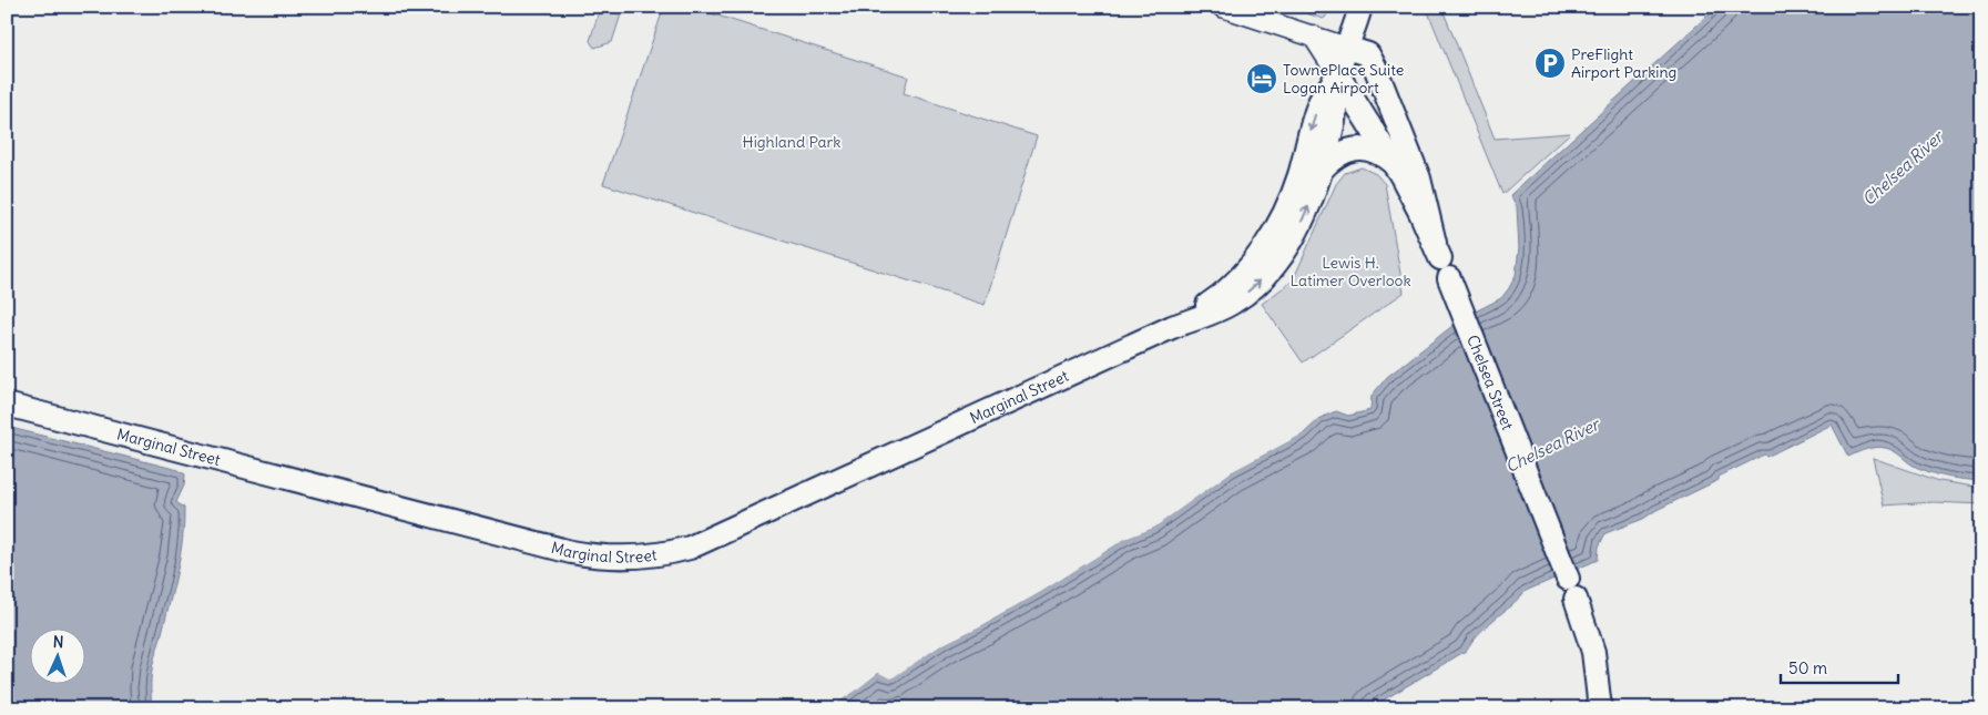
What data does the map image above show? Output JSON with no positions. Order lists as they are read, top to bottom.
{
  "streets": {
    "main road": ["Chelsea Street", "Marginal Street"]
  },
  "crossings": [
    ["Chelsea Street", "Marginal Street"]
  ],
  "water": ["Chelsea River"],
  "parks": ["Highland Park", "Lewis H. Latimer Overlook"],
  "places": {
    "parking": ["PreFlight Airport Parking"],
    "hotel": ["TownePlace Suite Logan Airport"]
  },
  "scale_bar": "50 m",
  "north": "top"
}
